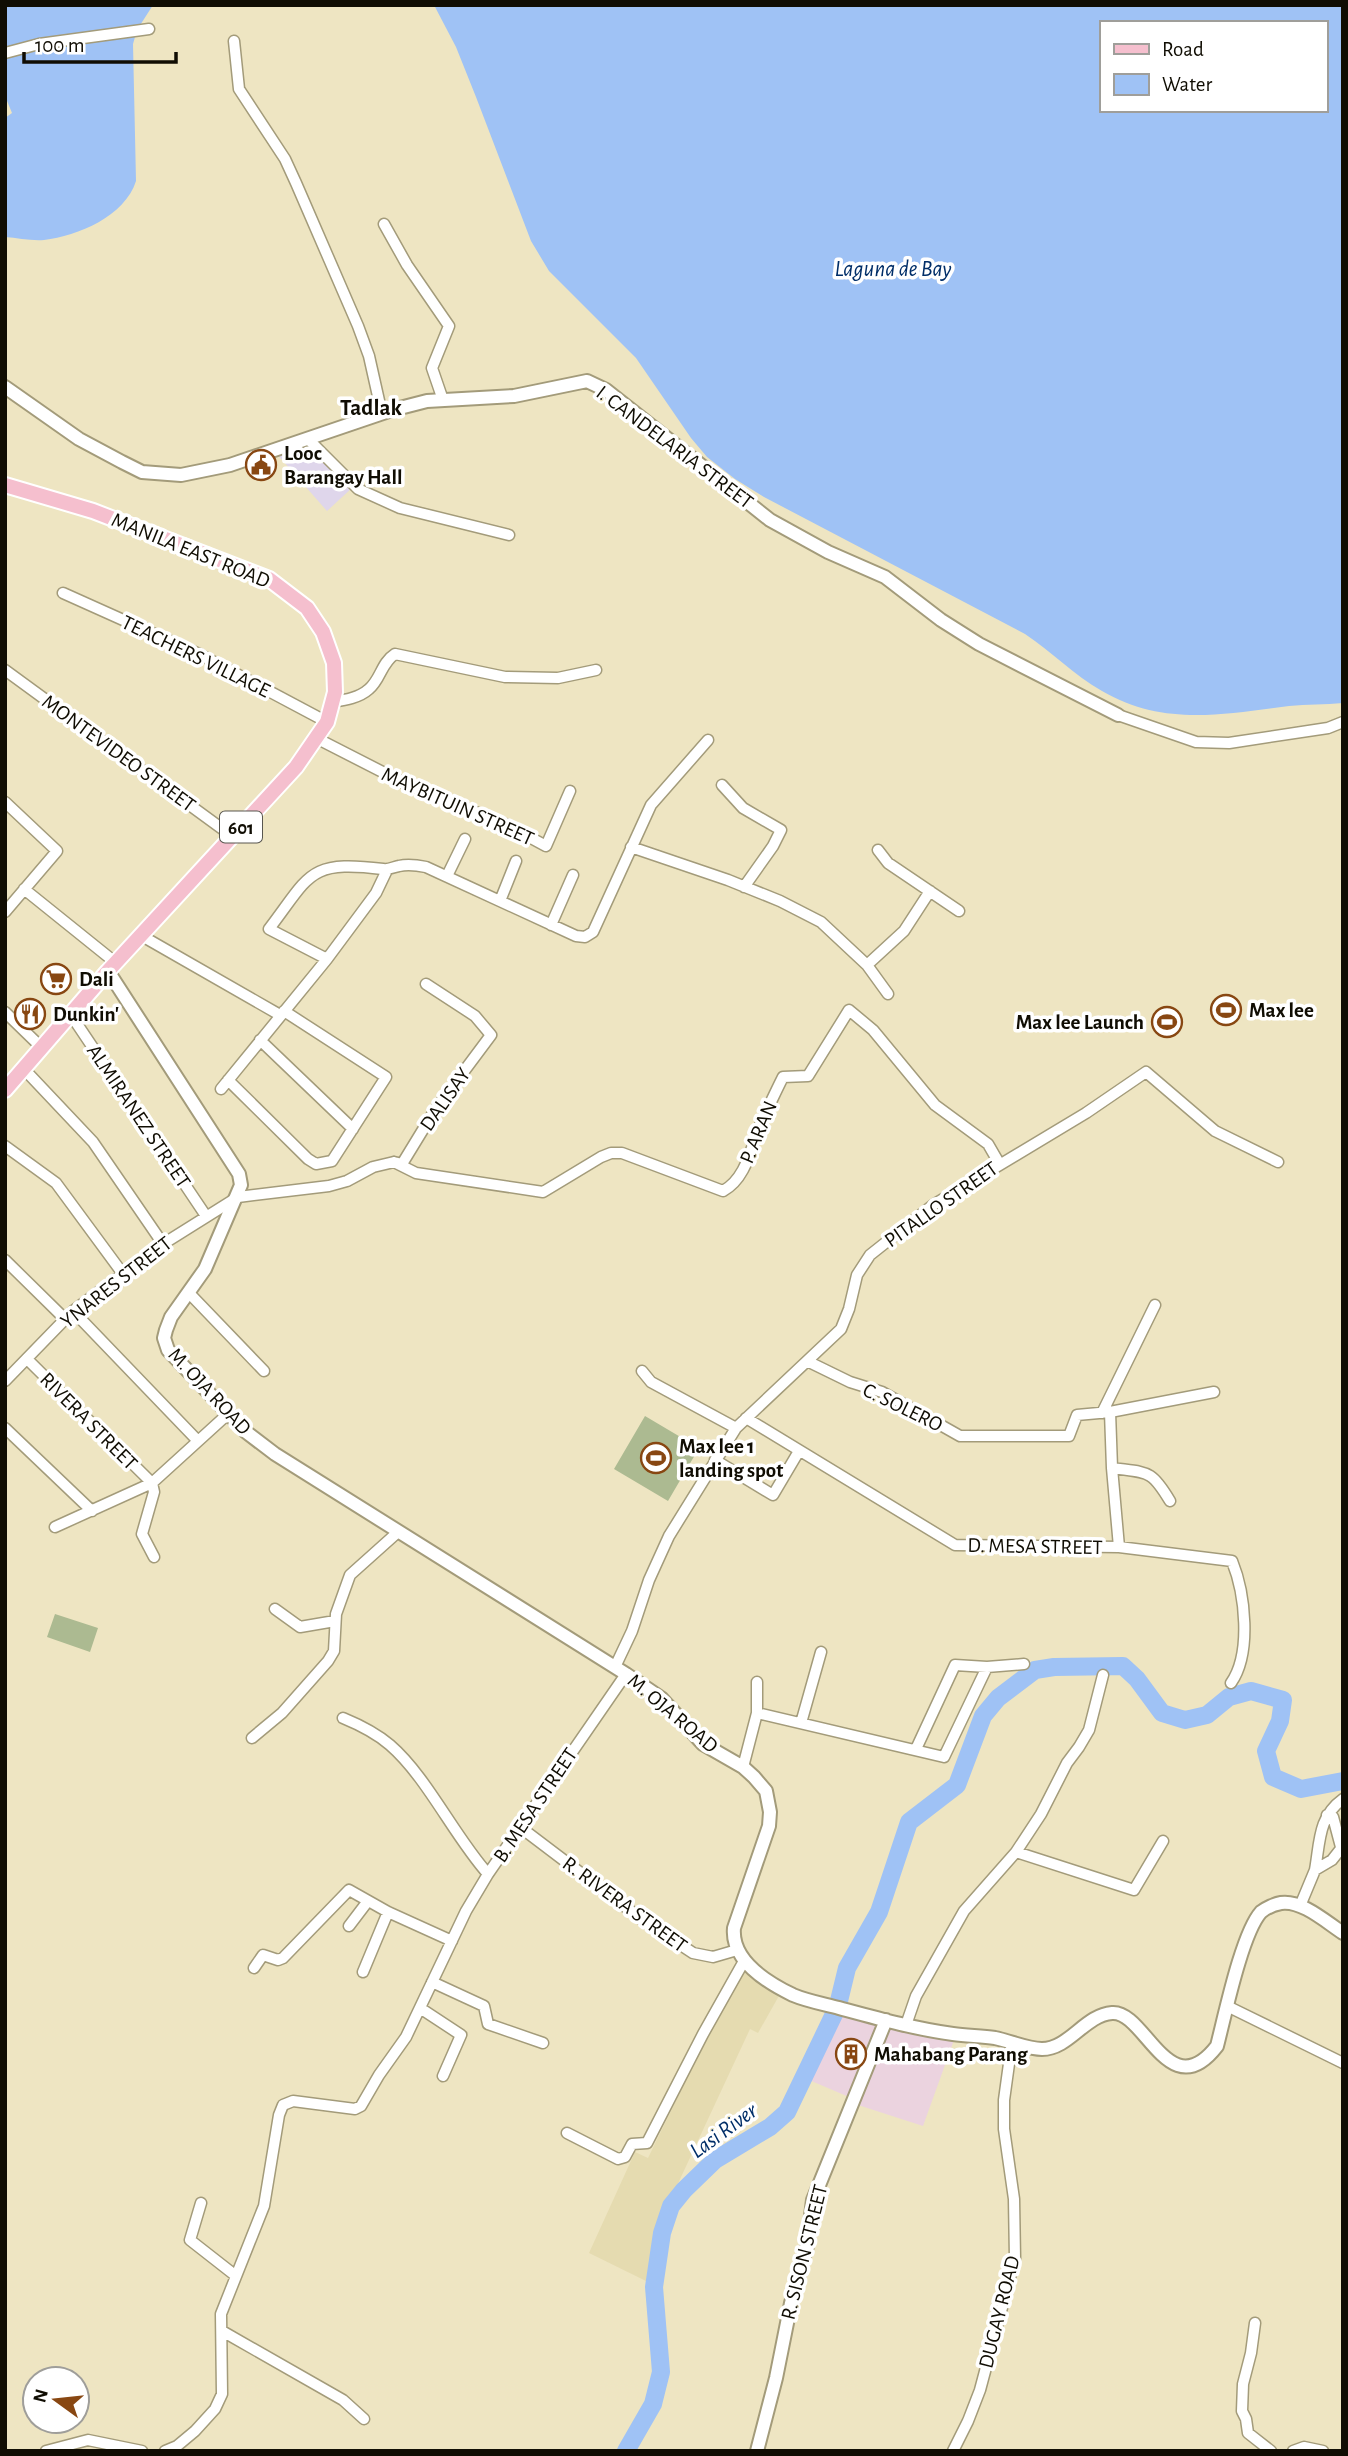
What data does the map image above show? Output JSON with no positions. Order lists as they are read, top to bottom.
{
  "streets": {
    "main road": ["MANILA EAST ROAD", "601"],
    "street": [
      "I. CANDELARIA STREET",
      "TEACHERS VILLAGE",
      "MONTEVIDEO STREET",
      "MAYBITUIN STREET",
      "DALISAY",
      "ALMIRANEZ STREET",
      "P. ARAN",
      "PITALLO STREET",
      "YNARES STREET",
      "M. OJA ROAD",
      "C. SOLERO",
      "RIVERA STREET",
      "D. MESA STREET",
      "B. MESA STREET",
      "R. RIVERA STREET",
      "R. SISON STREET",
      "DUGAY ROAD"
    ]
  },
  "crossings": [
    ["MANILA EAST ROAD", "TEACHERS VILLAGE"],
    ["MANILA EAST ROAD", "MONTEVIDEO STREET"],
    ["MANILA EAST ROAD", "MAYBITUIN STREET"],
    ["MANILA EAST ROAD", "ALMIRANEZ STREET"],
    ["DALISAY", "P. ARAN"],
    ["ALMIRANEZ STREET", "YNARES STREET"],
    ["P. ARAN", "PITALLO STREET"],
    ["PITALLO STREET", "M. OJA ROAD"],
    ["PITALLO STREET", "C. SOLERO"],
    ["PITALLO STREET", "D. MESA STREET"],
    ["PITALLO STREET", "B. MESA STREET"],
    ["YNARES STREET", "M. OJA ROAD"],
    ["YNARES STREET", "RIVERA STREET"],
    ["M. OJA ROAD", "B. MESA STREET"],
    ["M. OJA ROAD", "R. RIVERA STREET"],
    ["B. MESA STREET", "R. RIVERA STREET"]
  ],
  "districts": ["Tadlak"],
  "water": ["Laguna de Bay", "Lasi River"],
  "places": {
    "public building": ["Looc Barangay Hall"],
    "supermarket": ["Dali"],
    "sports": ["Max lee", "Max lee Launch", "Max lee 1 landing spot"],
    "restaurant": ["Dunkin'"],
    "building": ["Mahabang Parang"]
  },
  "legend": ["Road", "Water"],
  "scale_bar": "100 m",
  "north": "left"
}
